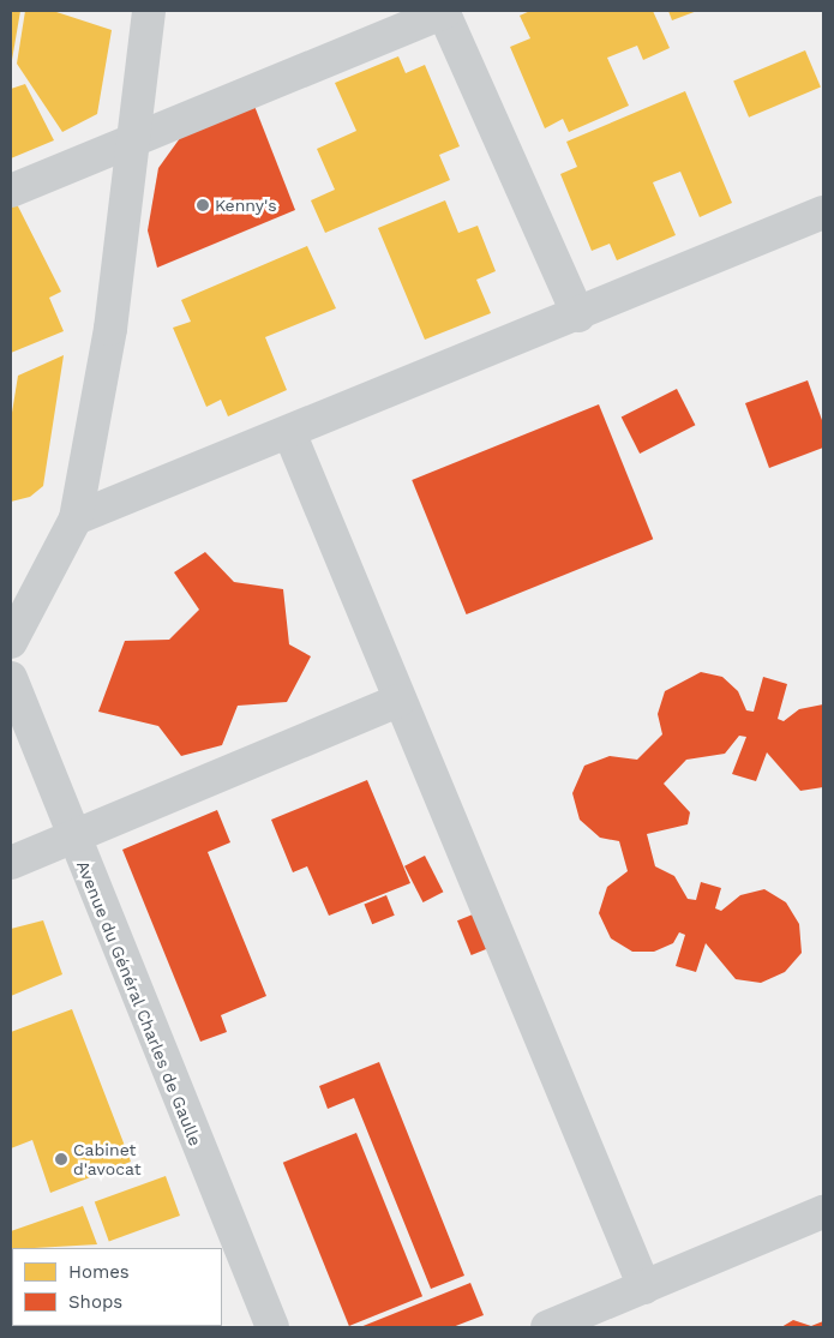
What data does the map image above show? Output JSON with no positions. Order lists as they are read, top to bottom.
{
  "streets": {
    "street": ["Avenue du Général Charles de Gaulle"]
  },
  "places": ["Kenny's", "Cabinet d'avocat"],
  "legend": ["Homes", "Shops"]
}
